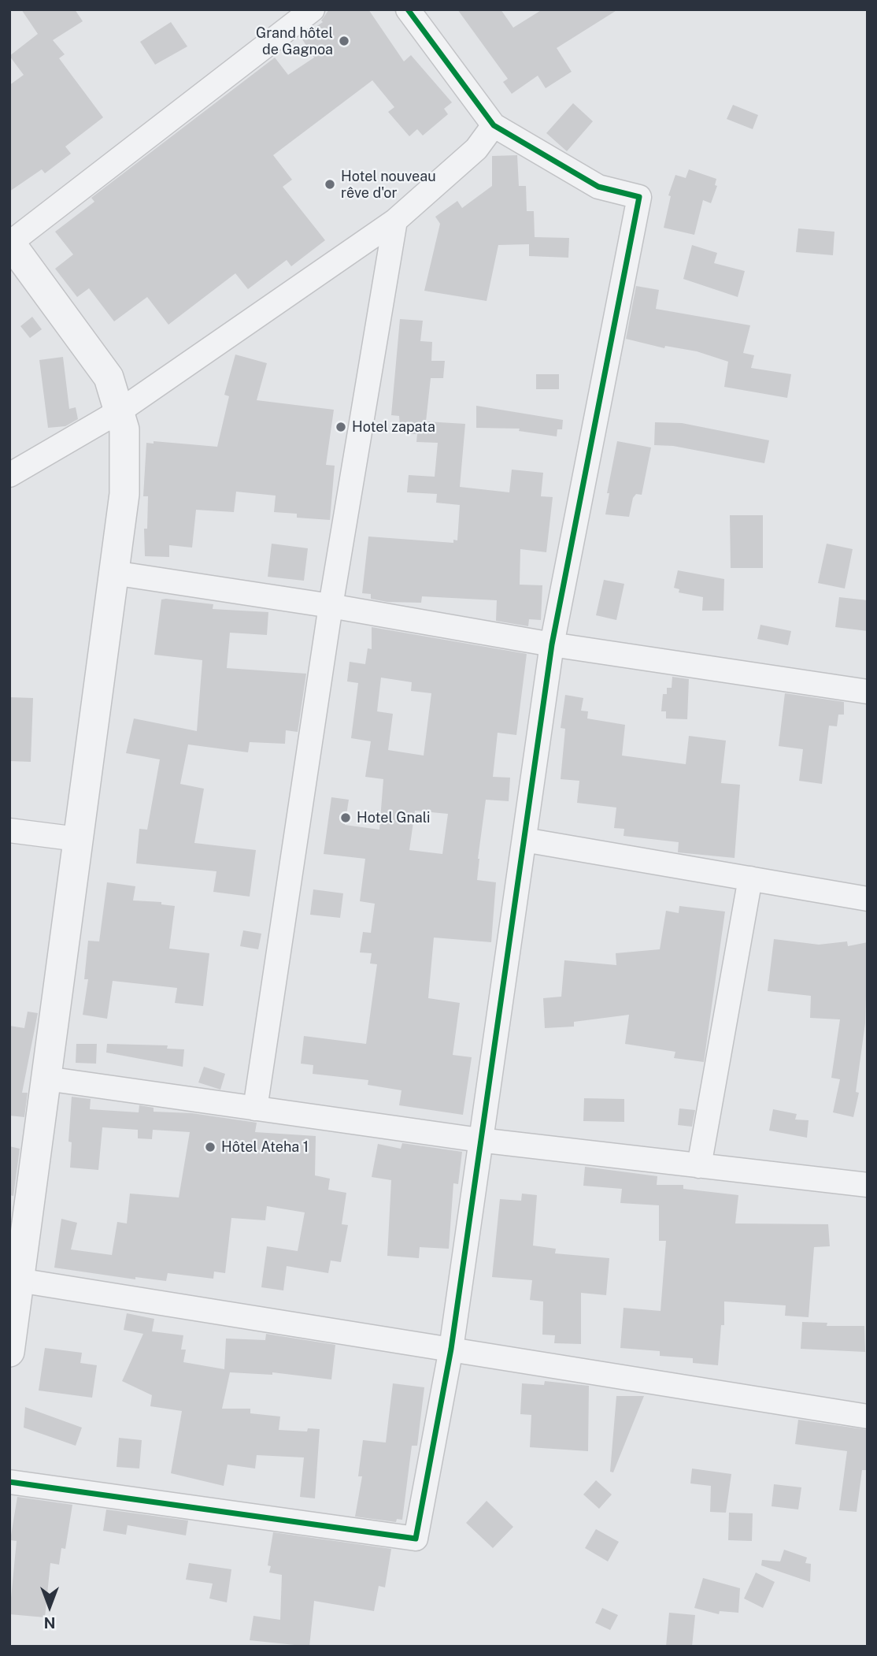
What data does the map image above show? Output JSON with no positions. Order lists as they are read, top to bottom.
{
  "places": [
    "Grand hôtel de Gagnoa",
    "Hotel nouveau rêve d'or",
    "Hotel zapata",
    "Hotel Gnali",
    "Hôtel Ateha 1"
  ],
  "north": "bottom"
}
